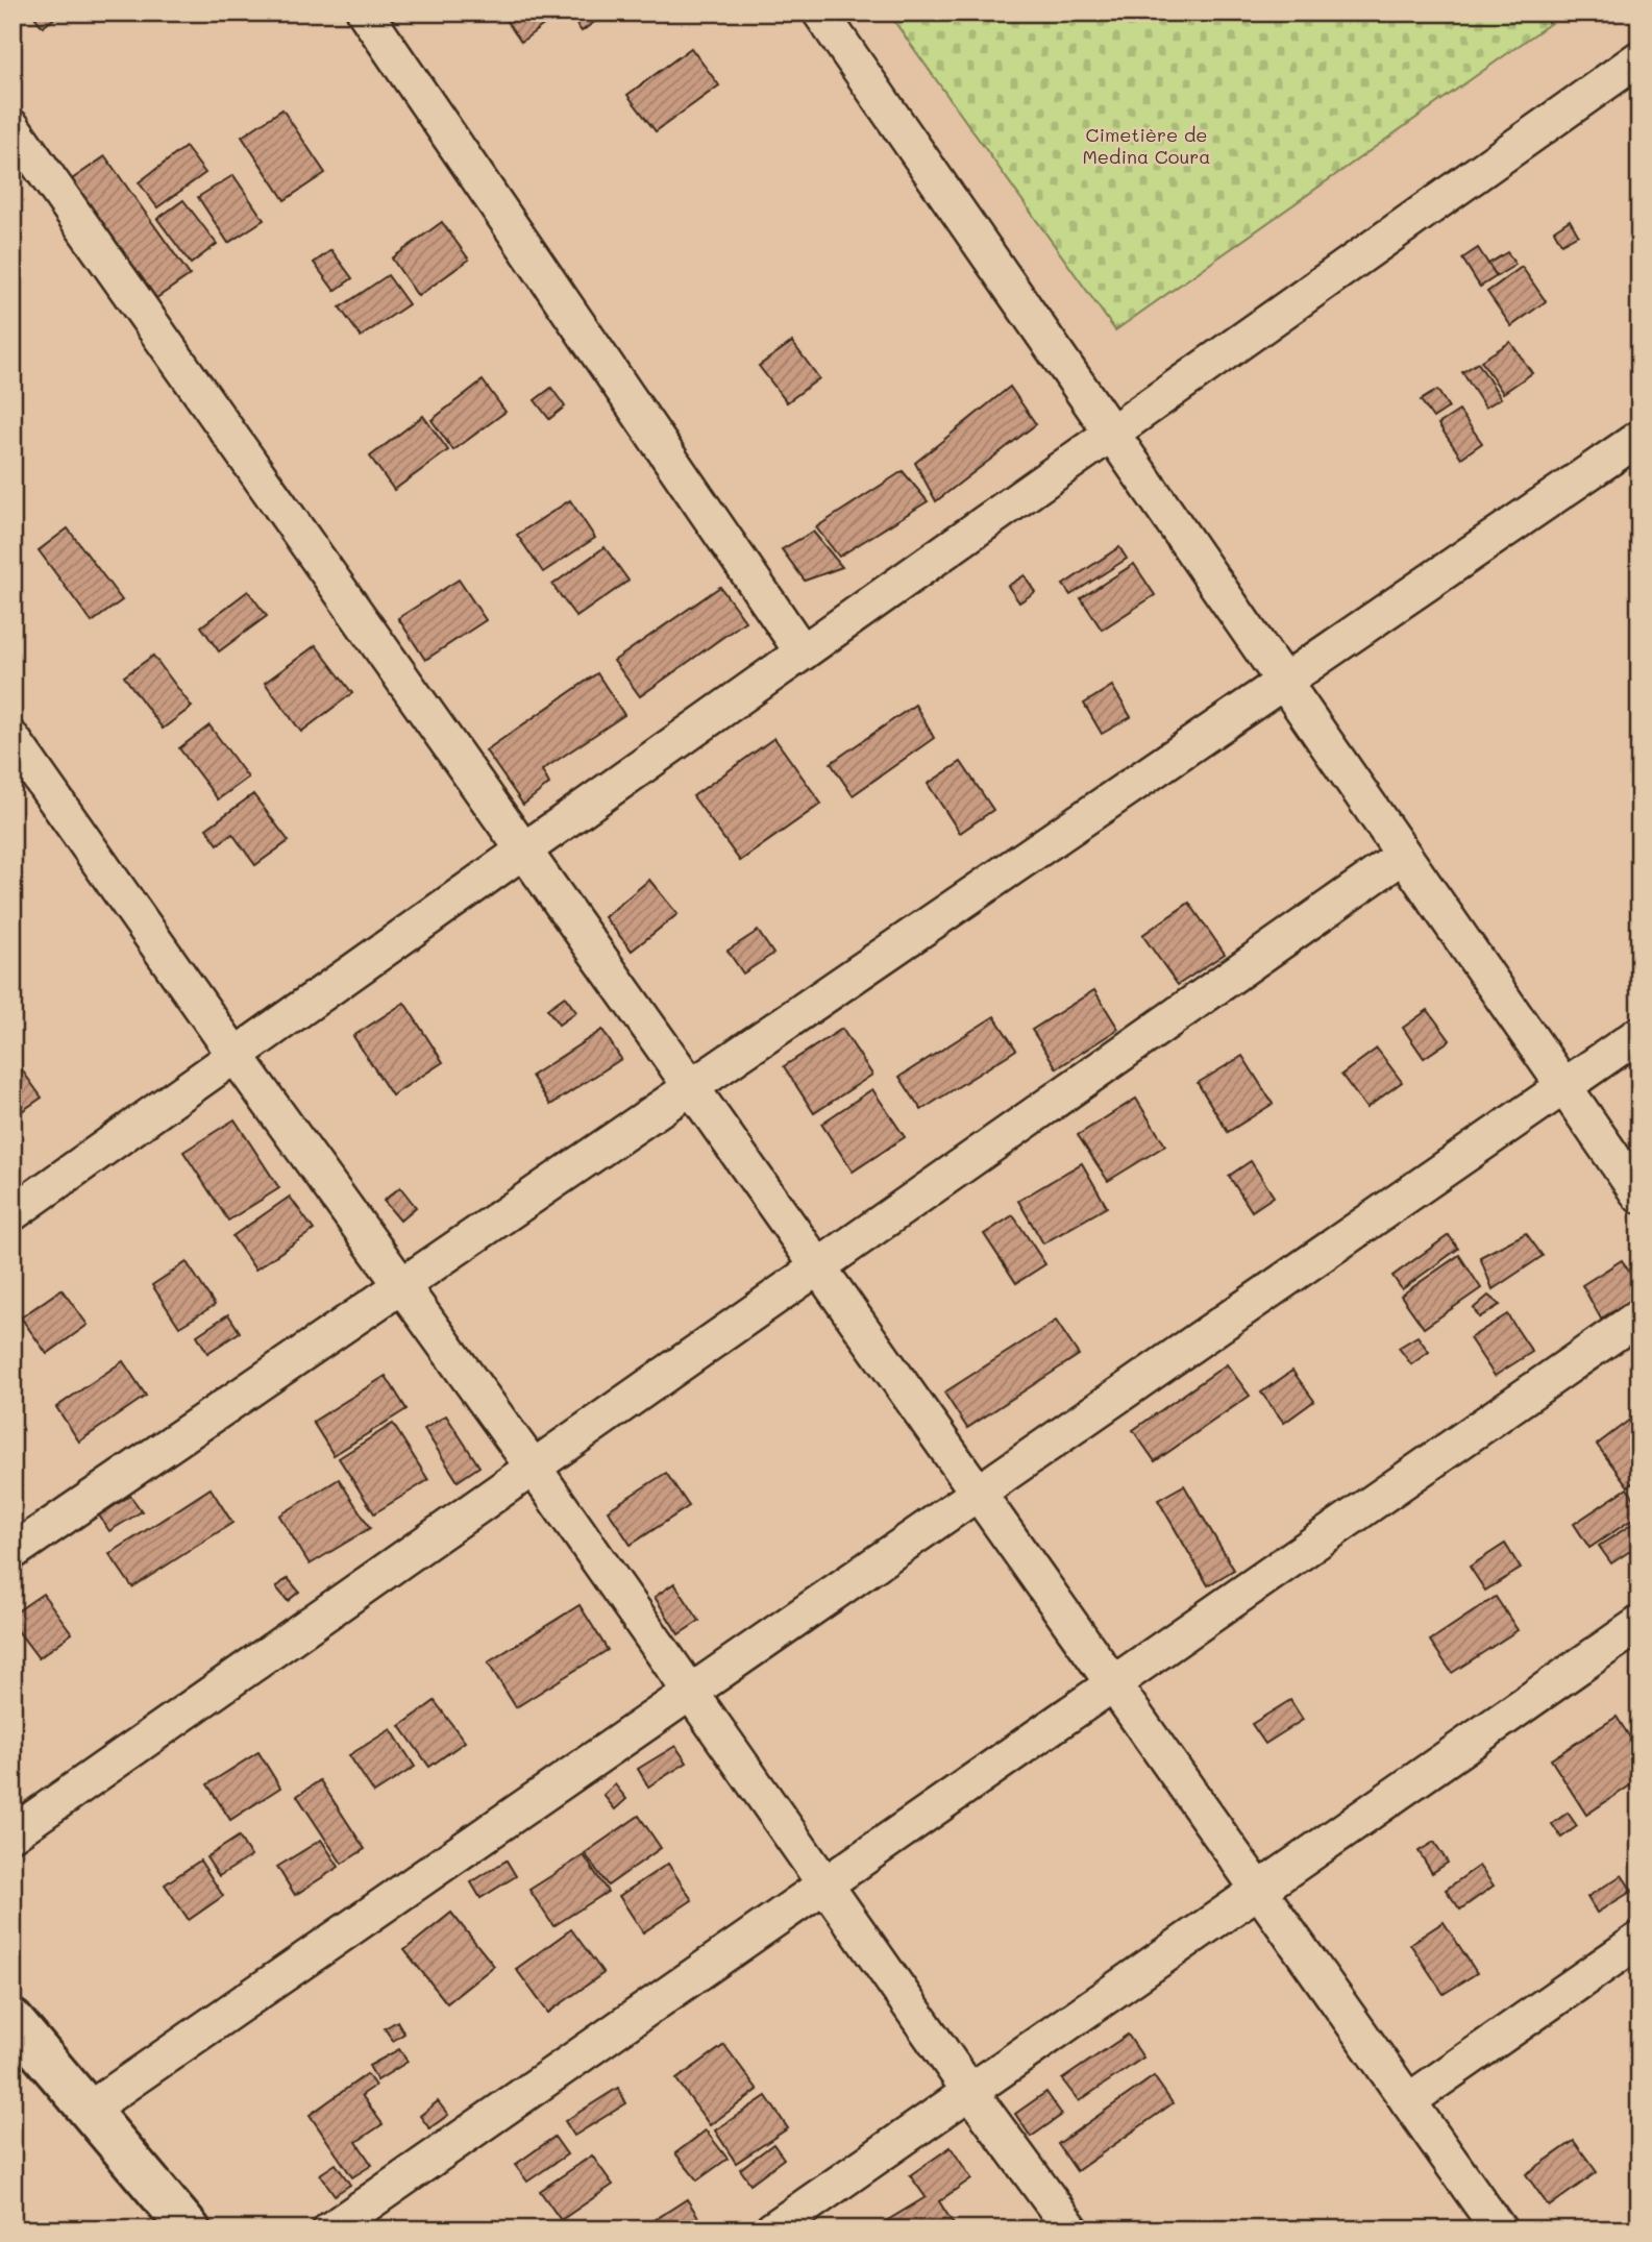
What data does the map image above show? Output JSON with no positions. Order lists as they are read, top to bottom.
{
  "parks": ["Cimetière de Medina Coura"]
}
